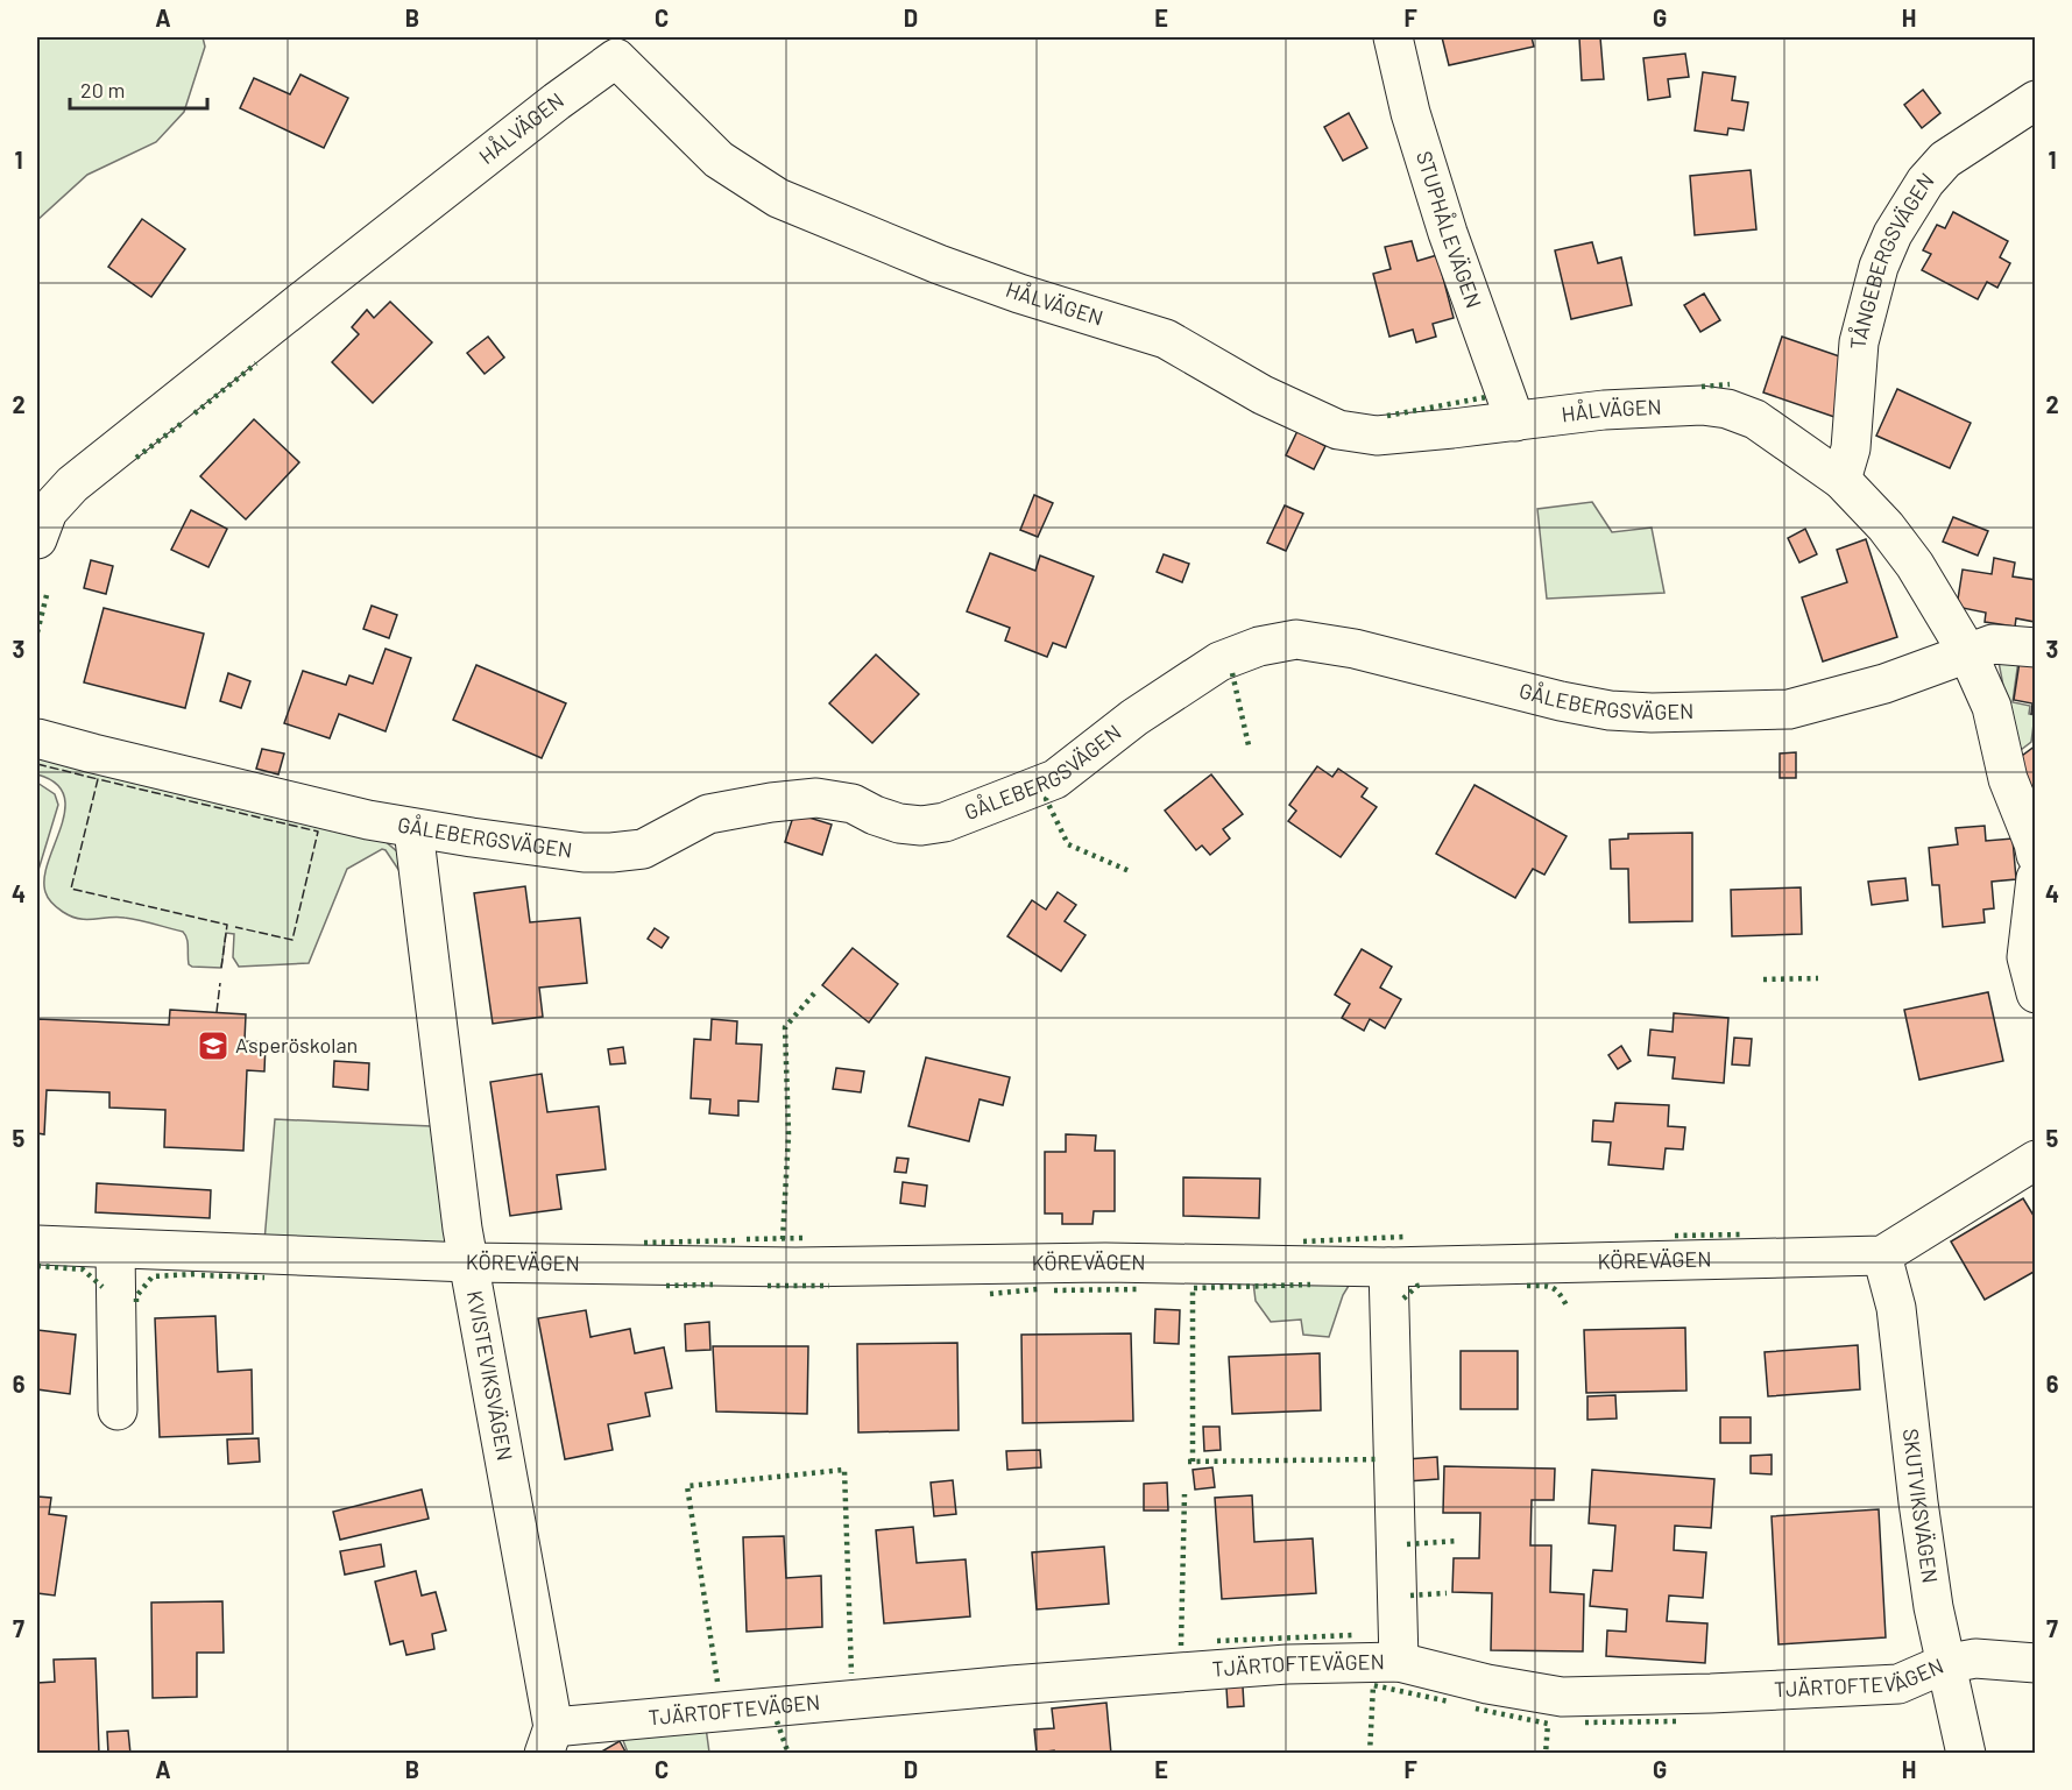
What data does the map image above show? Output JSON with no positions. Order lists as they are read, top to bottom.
{
  "streets": {
    "street": [
      "HÅLVÄGEN",
      "STUPHÅLEVÄGEN",
      "TÅNGEBERGSVÄGEN",
      "GÅLEBERGSVÄGEN",
      "KÖREVÄGEN",
      "KVISTEVIKSVÄGEN",
      "SKUTVIKSVÄGEN",
      "TJÄRTOFTEVÄGEN"
    ]
  },
  "crossings": [
    ["HÅLVÄGEN", "STUPHÅLEVÄGEN"],
    ["HÅLVÄGEN", "TÅNGEBERGSVÄGEN"],
    ["HÅLVÄGEN", "GÅLEBERGSVÄGEN"],
    ["GÅLEBERGSVÄGEN", "KVISTEVIKSVÄGEN"],
    ["KÖREVÄGEN", "KVISTEVIKSVÄGEN"],
    ["KÖREVÄGEN", "SKUTVIKSVÄGEN"],
    ["KVISTEVIKSVÄGEN", "TJÄRTOFTEVÄGEN"],
    ["SKUTVIKSVÄGEN", "TJÄRTOFTEVÄGEN"]
  ],
  "places": {
    "school or university": ["Asperöskolan"]
  },
  "scale_bar": "20 m",
  "grid": {
    "columns": [
      "A",
      "B",
      "C",
      "D",
      "E",
      "F",
      "G",
      "H"
    ],
    "rows": [
      "1",
      "2",
      "3",
      "4",
      "5",
      "6",
      "7"
    ]
  }
}
